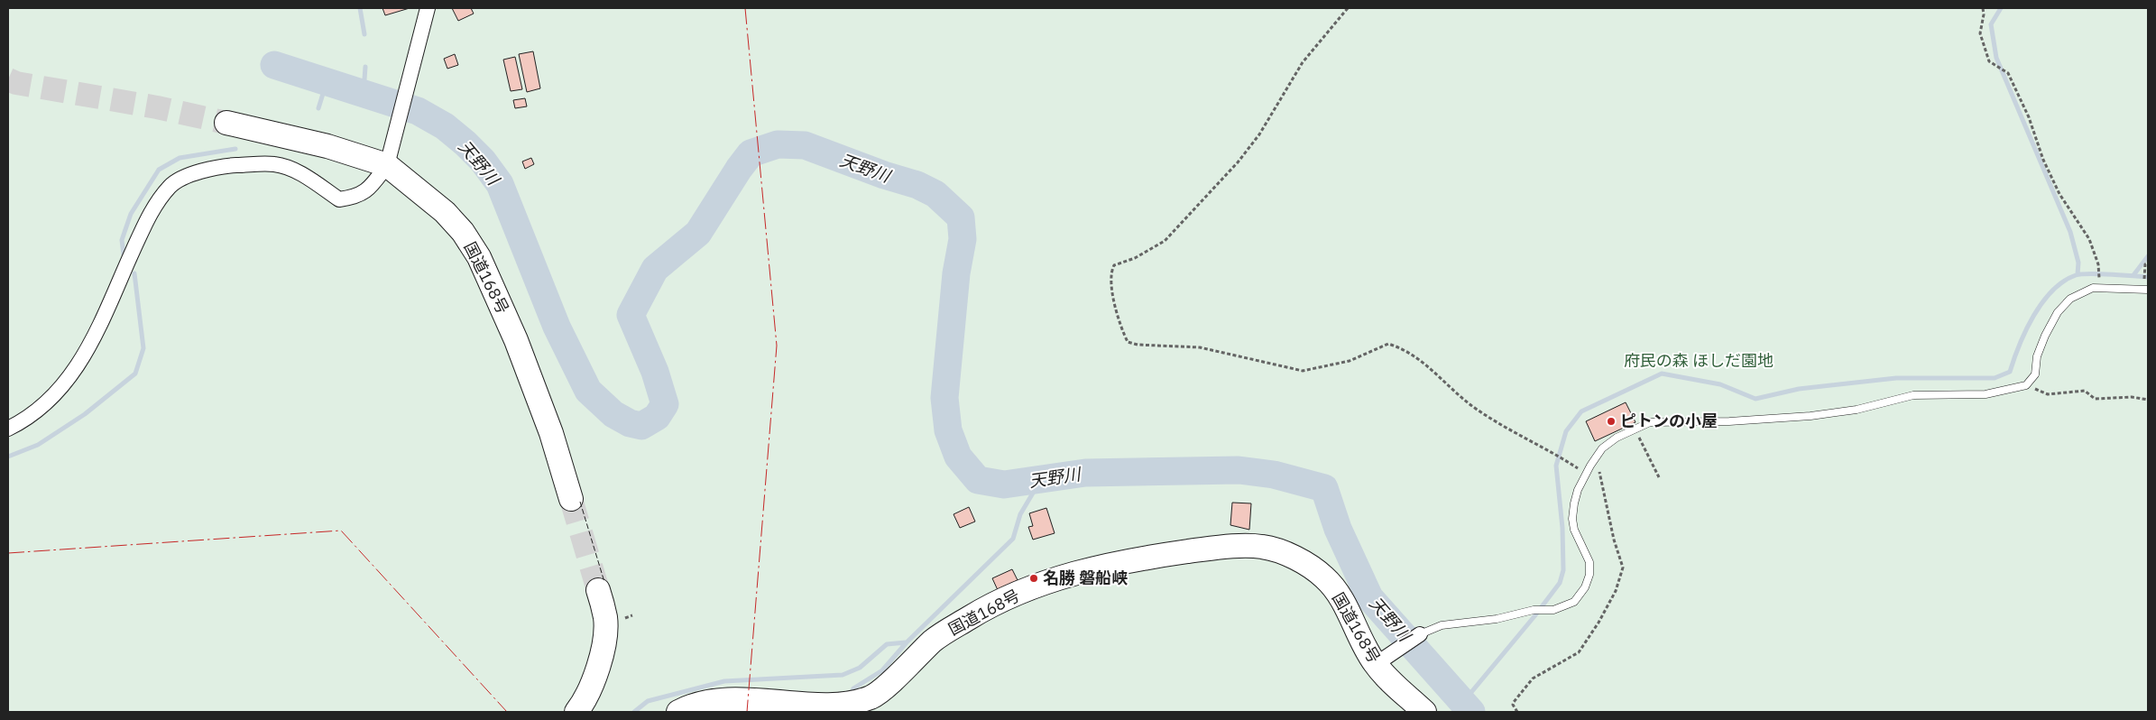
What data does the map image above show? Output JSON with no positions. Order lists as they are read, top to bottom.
{
  "streets": {
    "highway": ["国道168号"]
  },
  "water": ["天野川"],
  "parks": ["府民の森 ほしだ園地"],
  "places": ["ピトンの小屋", "名勝 磐船峡"]
}
